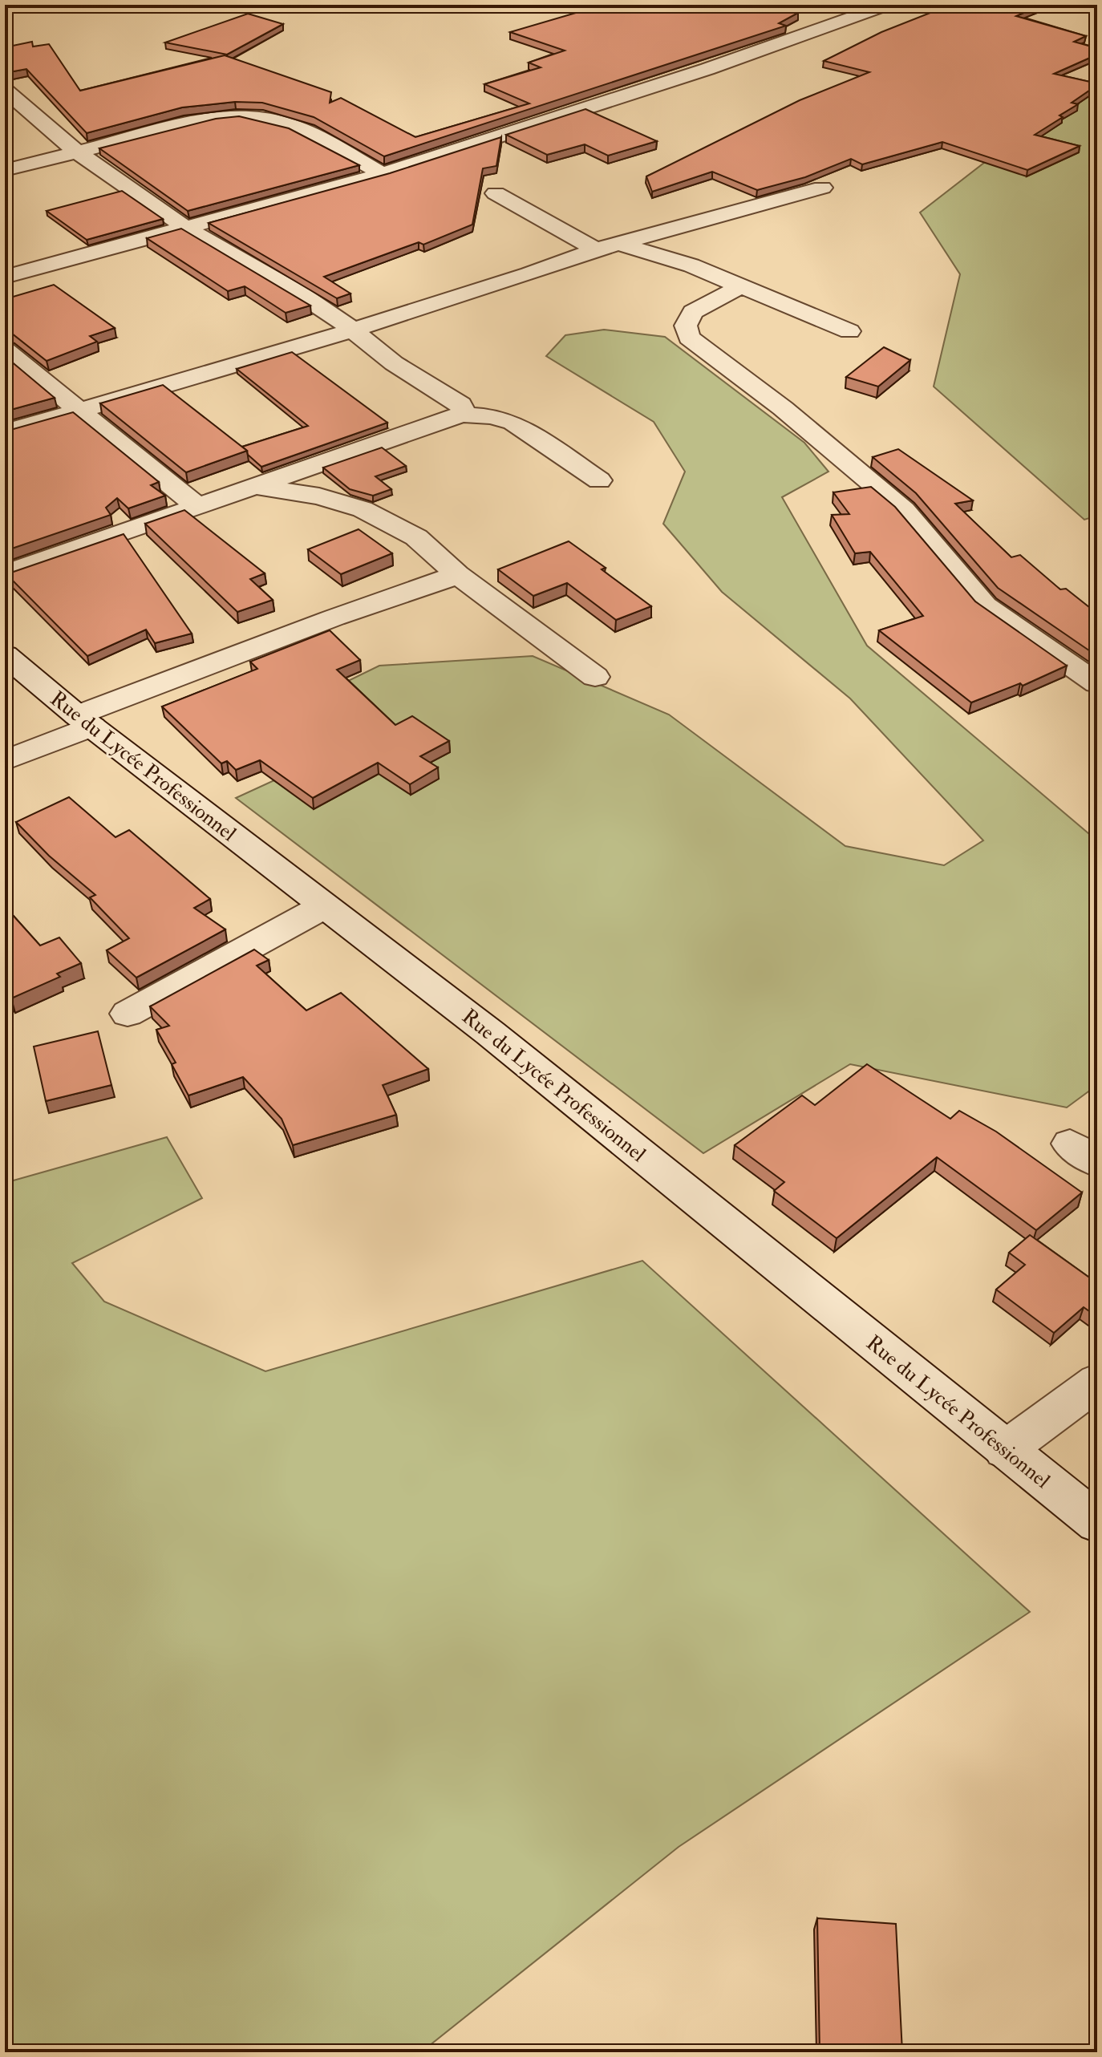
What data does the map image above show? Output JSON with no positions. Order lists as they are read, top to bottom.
{
  "streets": {
    "street": ["Rue du Lycée Professionnel"]
  }
}
